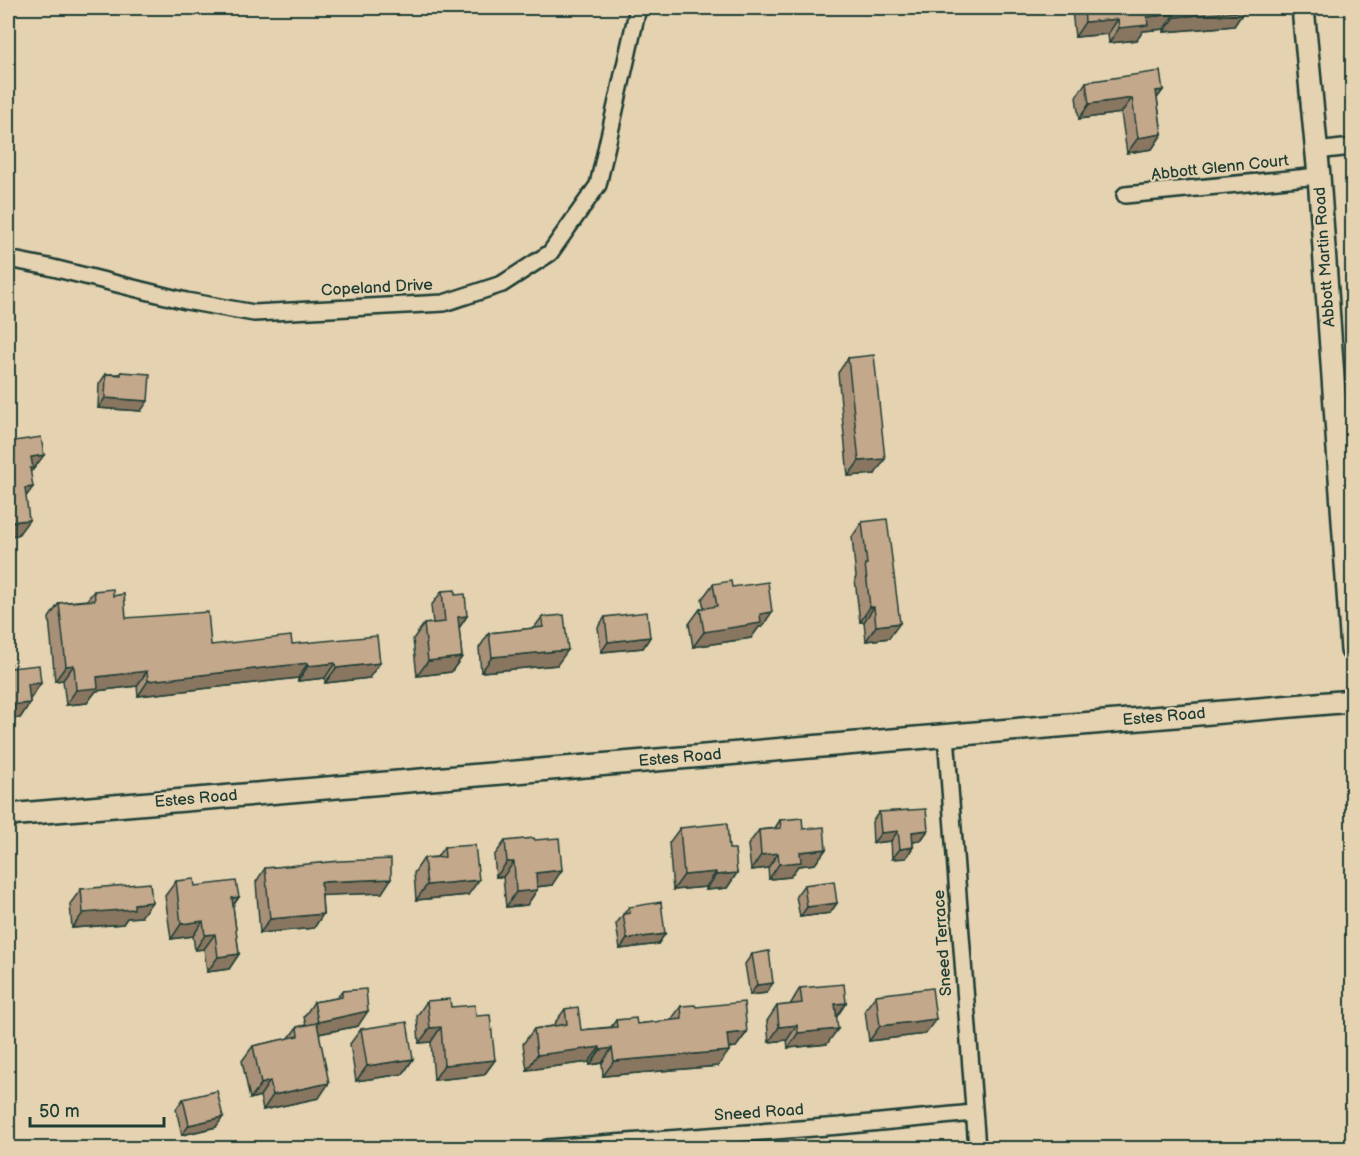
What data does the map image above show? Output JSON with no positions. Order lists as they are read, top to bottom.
{
  "streets": {
    "main road": ["Abbott Martin Road", "Estes Road"],
    "street": [
      "Abbott Glenn Court",
      "Copeland Drive",
      "Sneed Terrace",
      "Sneed Road"
    ]
  },
  "crossings": [
    ["Abbott Glenn Court", "Abbott Martin Road"],
    ["Estes Road", "Sneed Terrace"],
    ["Sneed Terrace", "Sneed Road"]
  ],
  "scale_bar": "50 m"
}
